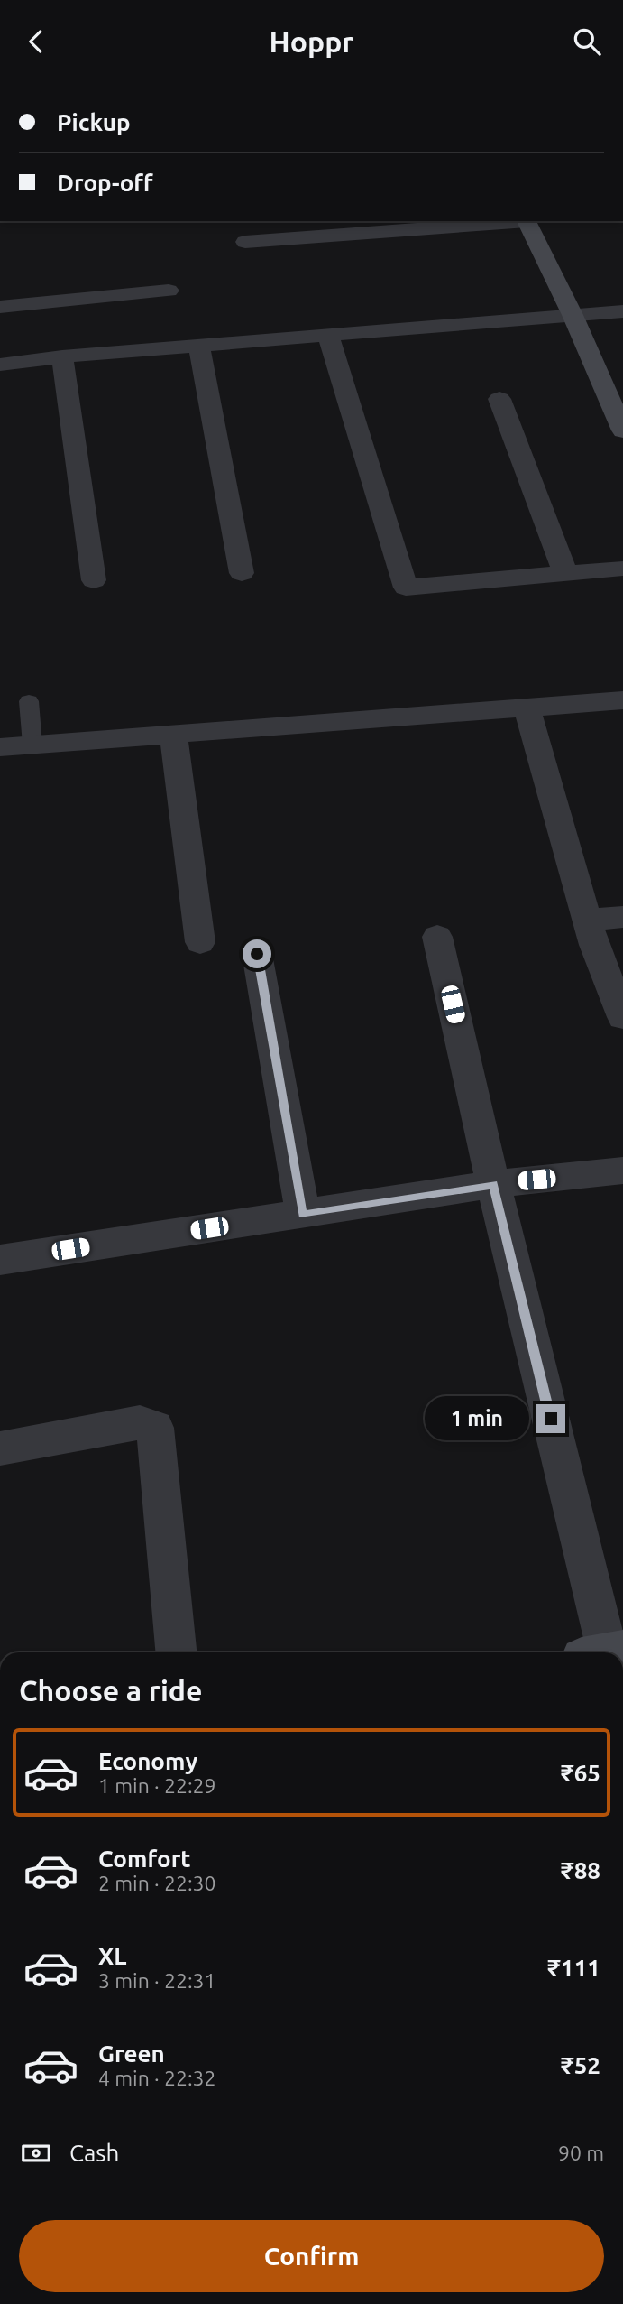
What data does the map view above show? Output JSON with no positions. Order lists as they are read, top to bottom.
{
  "page": {
    "header": "Hoppr",
    "banner": ["Pickup", "Drop-off"],
    "bubble": "1 min",
    "heading": "Choose a ride",
    "list": [
      {
        "name": "Economy",
        "note": "1 min · 22:29",
        "value": "₹65"
      },
      {
        "name": "Comfort",
        "note": "2 min · 22:30",
        "value": "₹88"
      },
      {
        "name": "XL",
        "note": "3 min · 22:31",
        "value": "₹111"
      },
      {
        "name": "Green",
        "note": "4 min · 22:32",
        "value": "₹52"
      }
    ],
    "pay": ["Cash", "90 m"],
    "buttons": "Confirm"
  }
}
